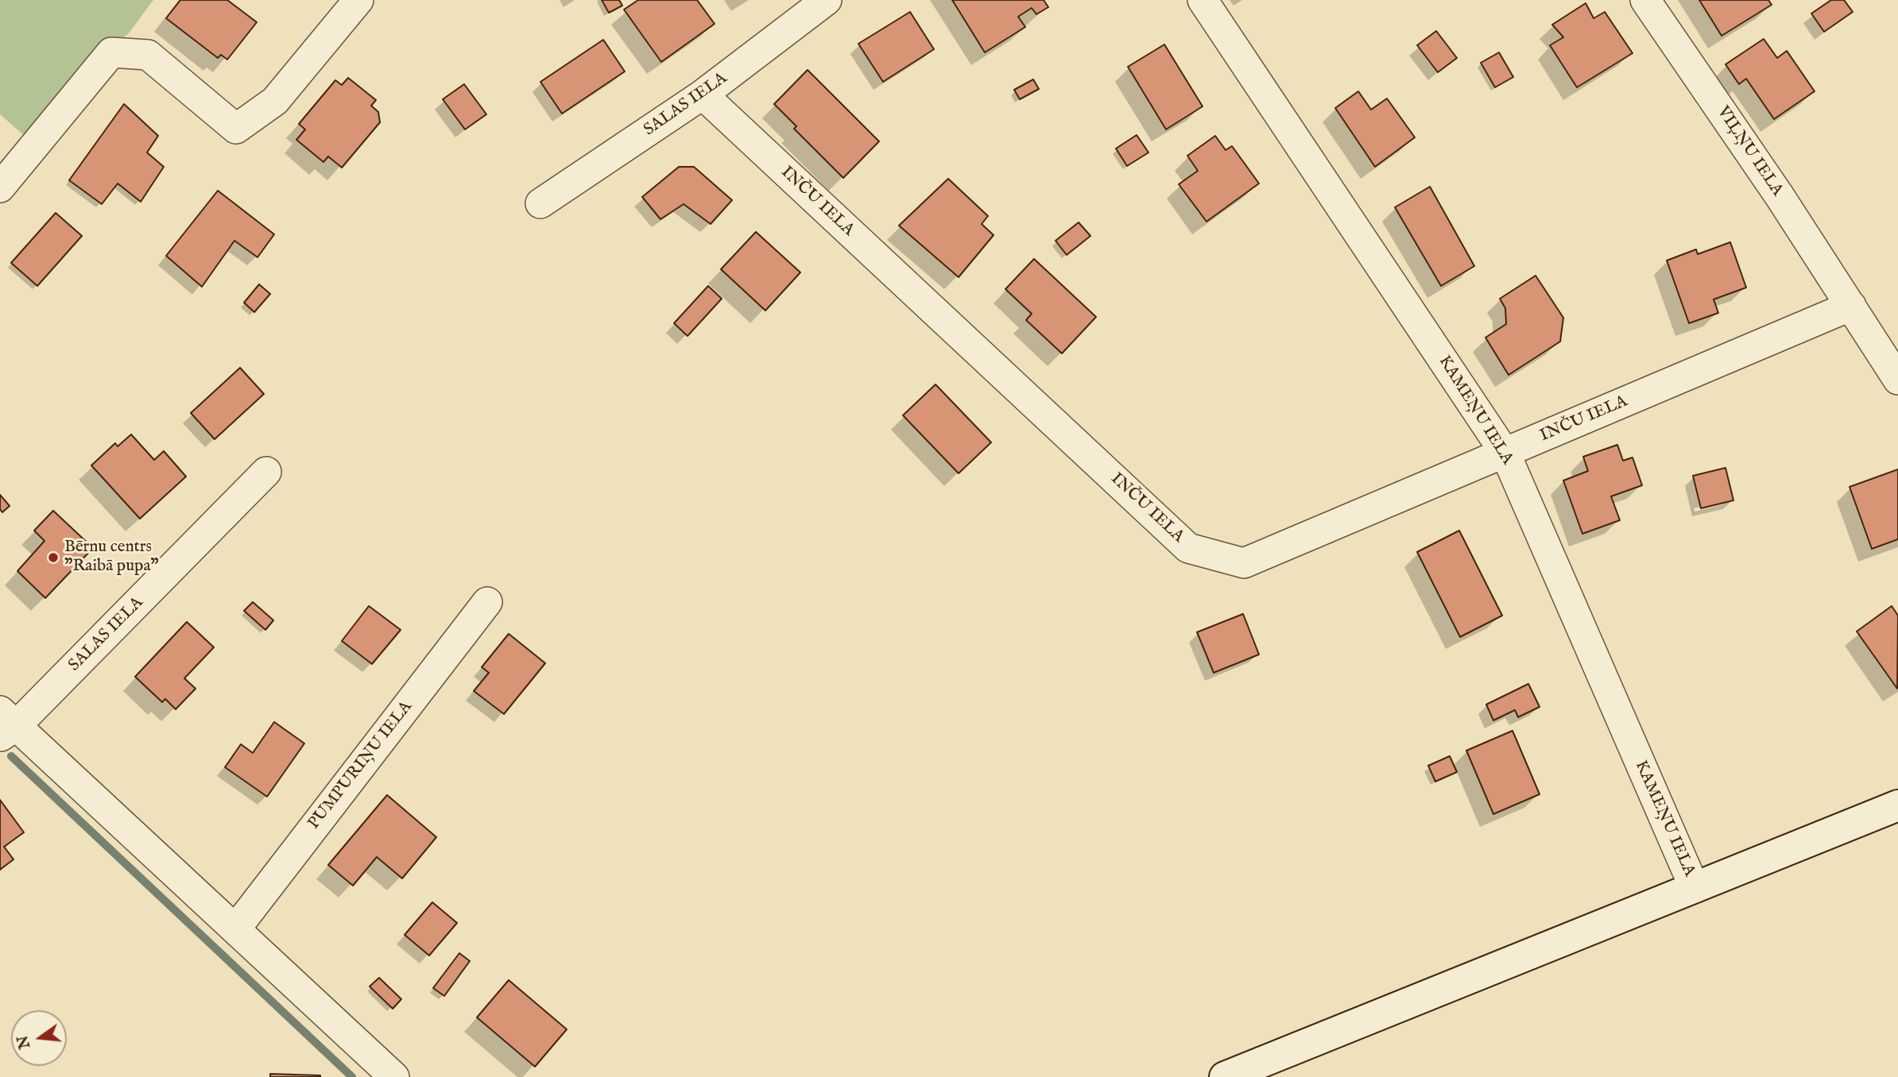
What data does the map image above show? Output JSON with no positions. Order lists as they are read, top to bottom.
{
  "streets": {
    "street": [
      "SALAS IELA",
      "VIĻŅU IELA",
      "INČU IELA",
      "KAMEŅU IELA",
      "PUMPURIŅU IELA"
    ]
  },
  "crossings": [
    ["SALAS IELA", "INČU IELA"],
    ["VIĻŅU IELA", "INČU IELA"],
    ["INČU IELA", "KAMEŅU IELA"]
  ],
  "places": ["Bērnu centrs \"Raibā pupa\""],
  "north": "left"
}
